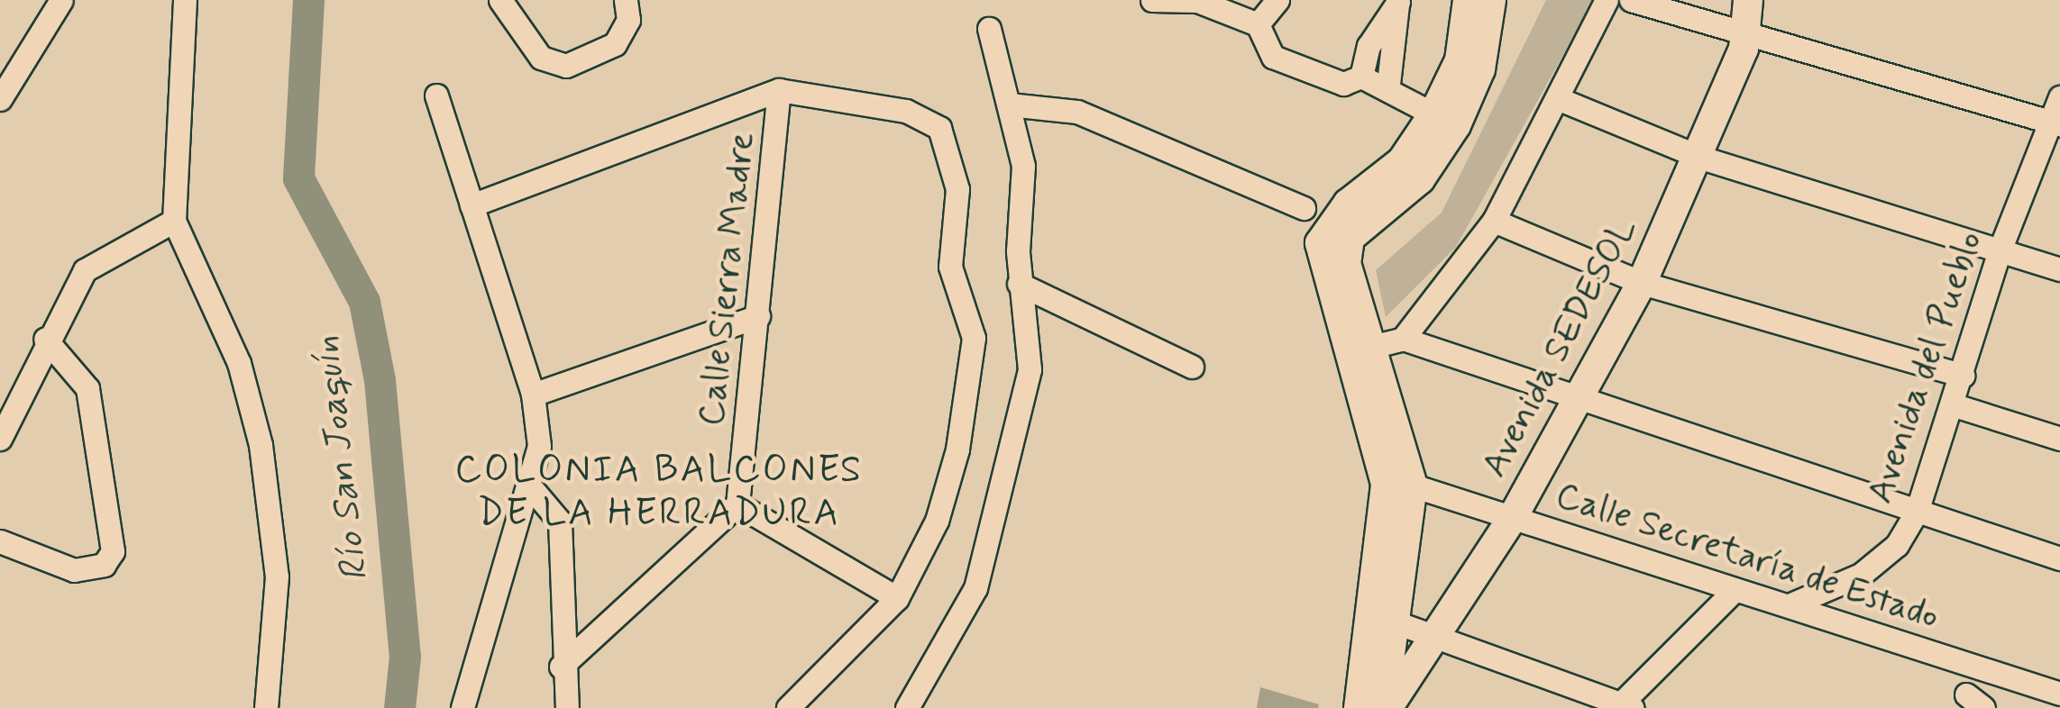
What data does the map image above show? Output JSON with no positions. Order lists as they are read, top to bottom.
{
  "streets": {
    "main road": ["Avenida SEDESOL"],
    "street": ["Calle Sierra Madre", "Avenida del Pueblo", "Calle Secretaría de Estado"]
  },
  "crossings": [
    ["Avenida SEDESOL", "Calle Secretaría de Estado"],
    ["Avenida del Pueblo", "Calle Secretaría de Estado"]
  ],
  "districts": ["COLONIA BALCONES DE LA HERRADURA"],
  "water": ["Río San Joaquín"]
}
